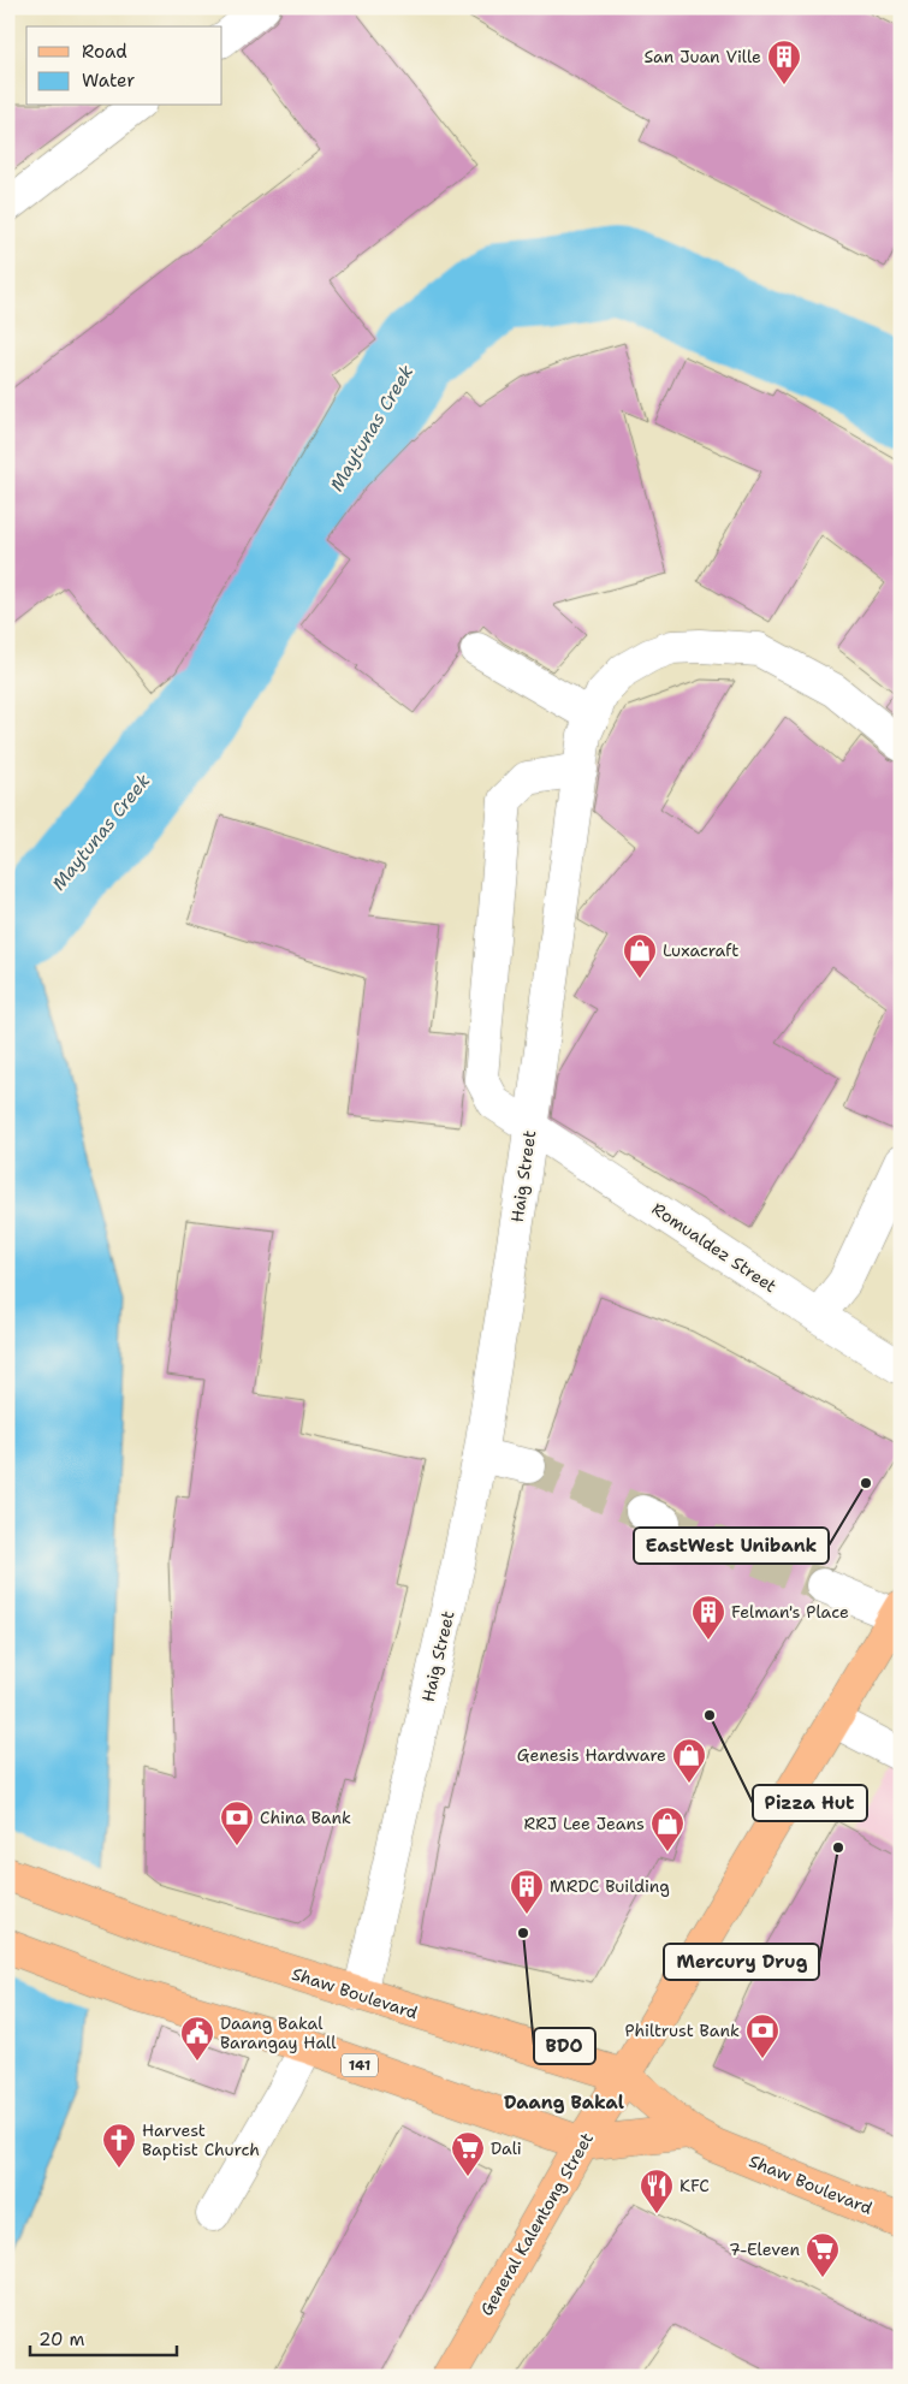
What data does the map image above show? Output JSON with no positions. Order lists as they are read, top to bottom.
{
  "streets": {
    "main road": ["Shaw Boulevard", "141", "General Kalentong Street"],
    "street": ["Haig Street", "Romualdez Street"]
  },
  "crossings": [
    ["Haig Street", "Romualdez Street"],
    ["Haig Street", "Shaw Boulevard"],
    ["Shaw Boulevard", "141"],
    ["Shaw Boulevard", "General Kalentong Street"],
    ["141", "General Kalentong Street"]
  ],
  "districts": ["Daang Bakal"],
  "water": ["Maytunas Creek"],
  "places": {
    "building": ["San Juan Ville", "Felman's Place", "MRDC Building"],
    "shop": ["Luxacraft", "Genesis Hardware", "RRJ Lee Jeans"],
    "other": [
      "EastWest Unibank",
      "Pizza Hut",
      "Mercury Drug",
      "BDO"
    ],
    "bank": ["China Bank", "Philtrust Bank"],
    "public building": ["Daang Bakal Barangay Hall"],
    "church": ["Harvest Baptist Church"],
    "supermarket": ["Dali", "7-Eleven"],
    "restaurant": ["KFC"]
  },
  "legend": ["Road", "Water"],
  "scale_bar": "20 m"
}
